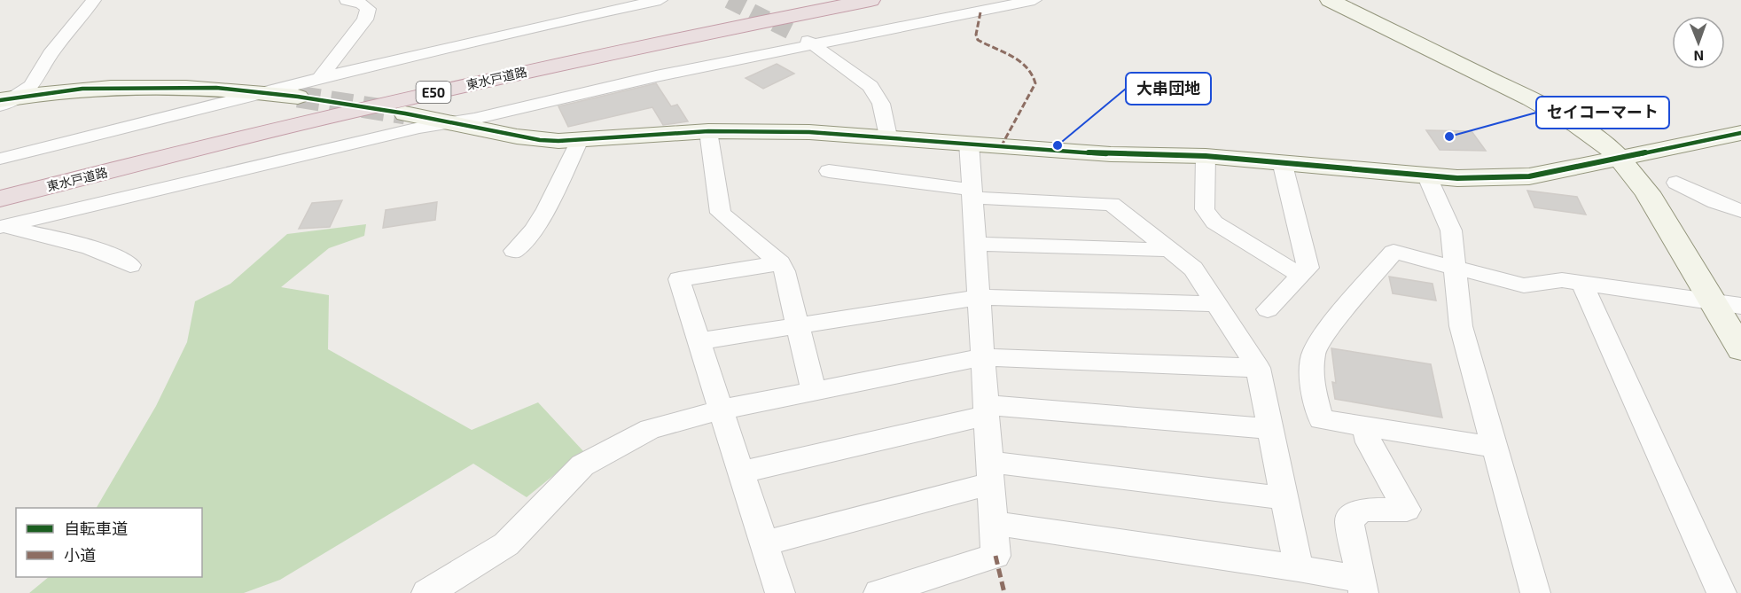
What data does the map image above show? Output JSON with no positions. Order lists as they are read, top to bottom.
{
  "streets": {
    "highway": ["東水戸道路", "E50"]
  },
  "places": ["セイコーマート", "大串団地"],
  "legend": ["自転車道", "小道"],
  "north": "bottom"
}
